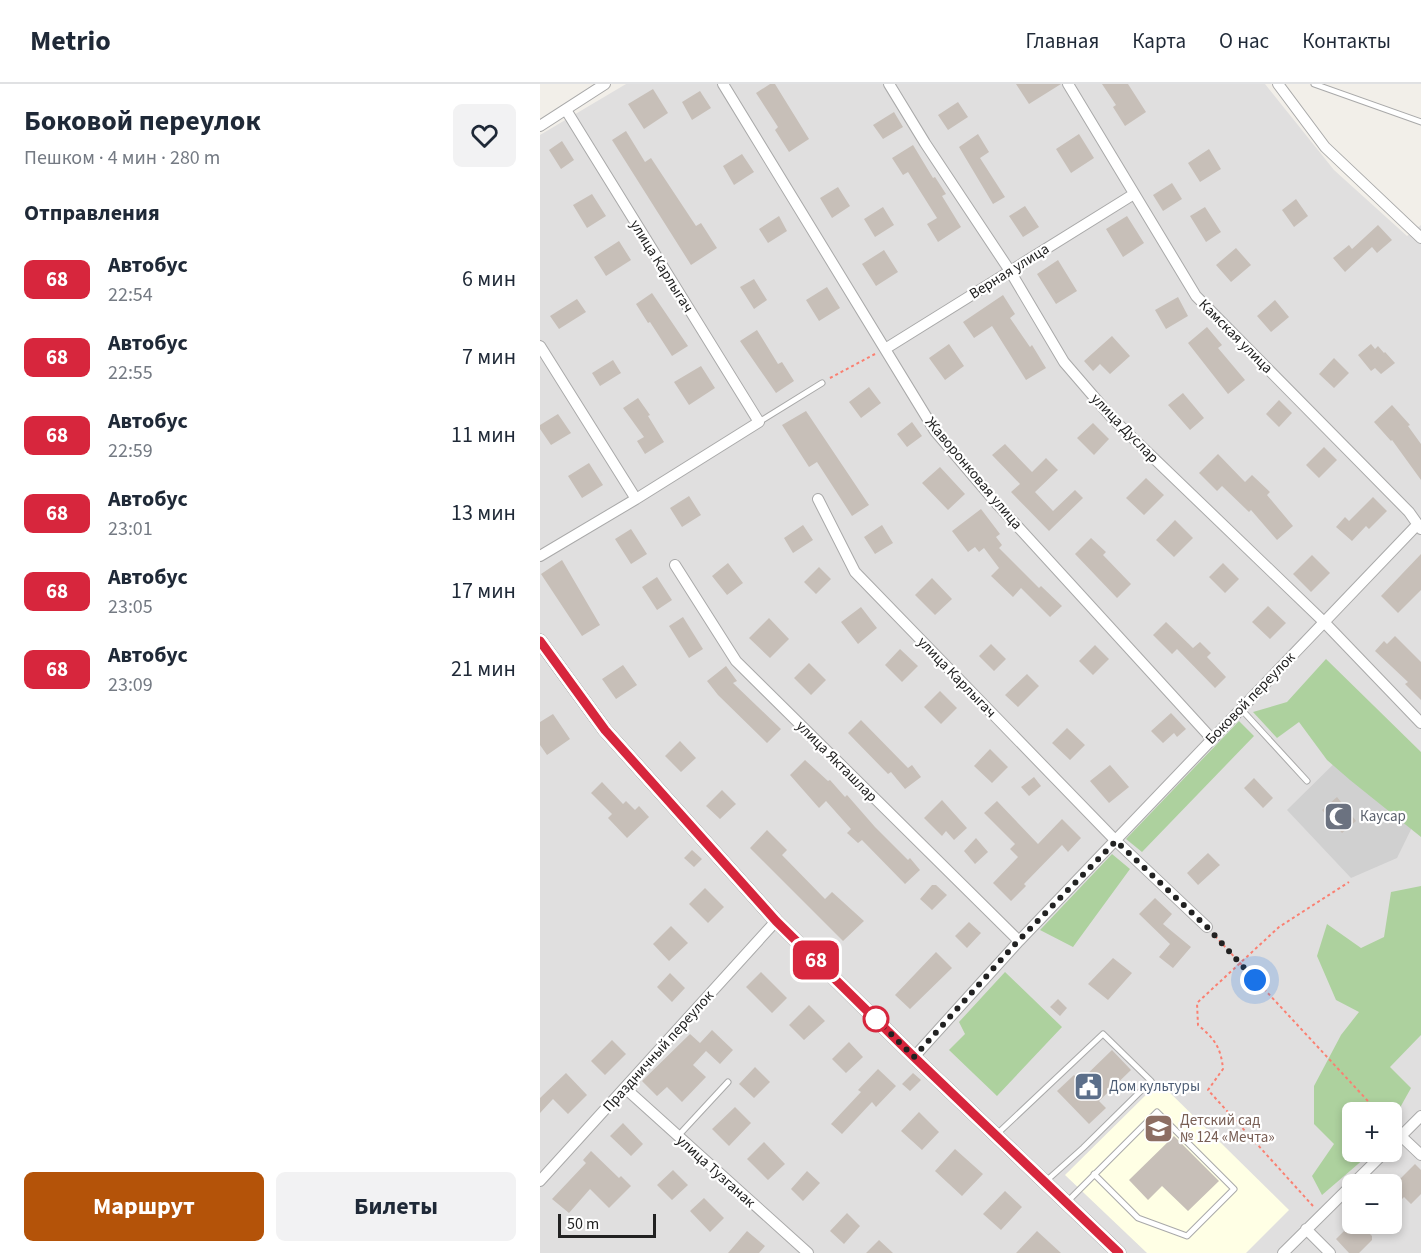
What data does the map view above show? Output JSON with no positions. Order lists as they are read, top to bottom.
{
  "streets": {
    "street": [
      "улица Карлыгач",
      "Верная улица",
      "Камская улица",
      "улица Дуслар",
      "Жаворонковая улица",
      "Боковой переулок",
      "улица Якташлар",
      "Праздничный переулок",
      "улица Тузганак"
    ]
  },
  "crossings": [
    ["улица Карлыгач", "Боковой переулок"],
    ["Верная улица", "Камская улица"],
    ["Верная улица", "улица Дуслар"],
    ["Верная улица", "Жаворонковая улица"],
    ["Камская улица", "Боковой переулок"],
    ["улица Дуслар", "Боковой переулок"],
    ["Жаворонковая улица", "Боковой переулок"],
    ["Боковой переулок", "улица Якташлар"],
    ["Праздничный переулок", "улица Тузганак"]
  ],
  "places": {
    "mosque": ["Каусар"],
    "public building": ["Дом культуры"],
    "school or university": ["Детский сад № 124 «Мечта»"]
  },
  "lines": ["bus line 68"],
  "scale_bar": "50 m",
  "page": {
    "header": "Metrio",
    "nav": [
      "Главная",
      "Карта",
      "О нас",
      "Контакты"
    ],
    "heading": [
      ["Боковой переулок", "Пешком · 4 мин · 280 m"],
      "Отправления"
    ],
    "on_map": "68",
    "list": [
      {
        "mark": "68",
        "name": "Автобус",
        "note": "22:54",
        "value": "6 мин"
      },
      {
        "mark": "68",
        "name": "Автобус",
        "note": "22:55",
        "value": "7 мин"
      },
      {
        "mark": "68",
        "name": "Автобус",
        "note": "22:59",
        "value": "11 мин"
      },
      {
        "mark": "68",
        "name": "Автобус",
        "note": "23:01",
        "value": "13 мин"
      },
      {
        "mark": "68",
        "name": "Автобус",
        "note": "23:05",
        "value": "17 мин"
      },
      {
        "mark": "68",
        "name": "Автобус",
        "note": "23:09",
        "value": "21 мин"
      }
    ],
    "map_buttons": ["+", "−"],
    "buttons": ["Маршрут", "Билеты"],
    "scale": "50 m"
  }
}
